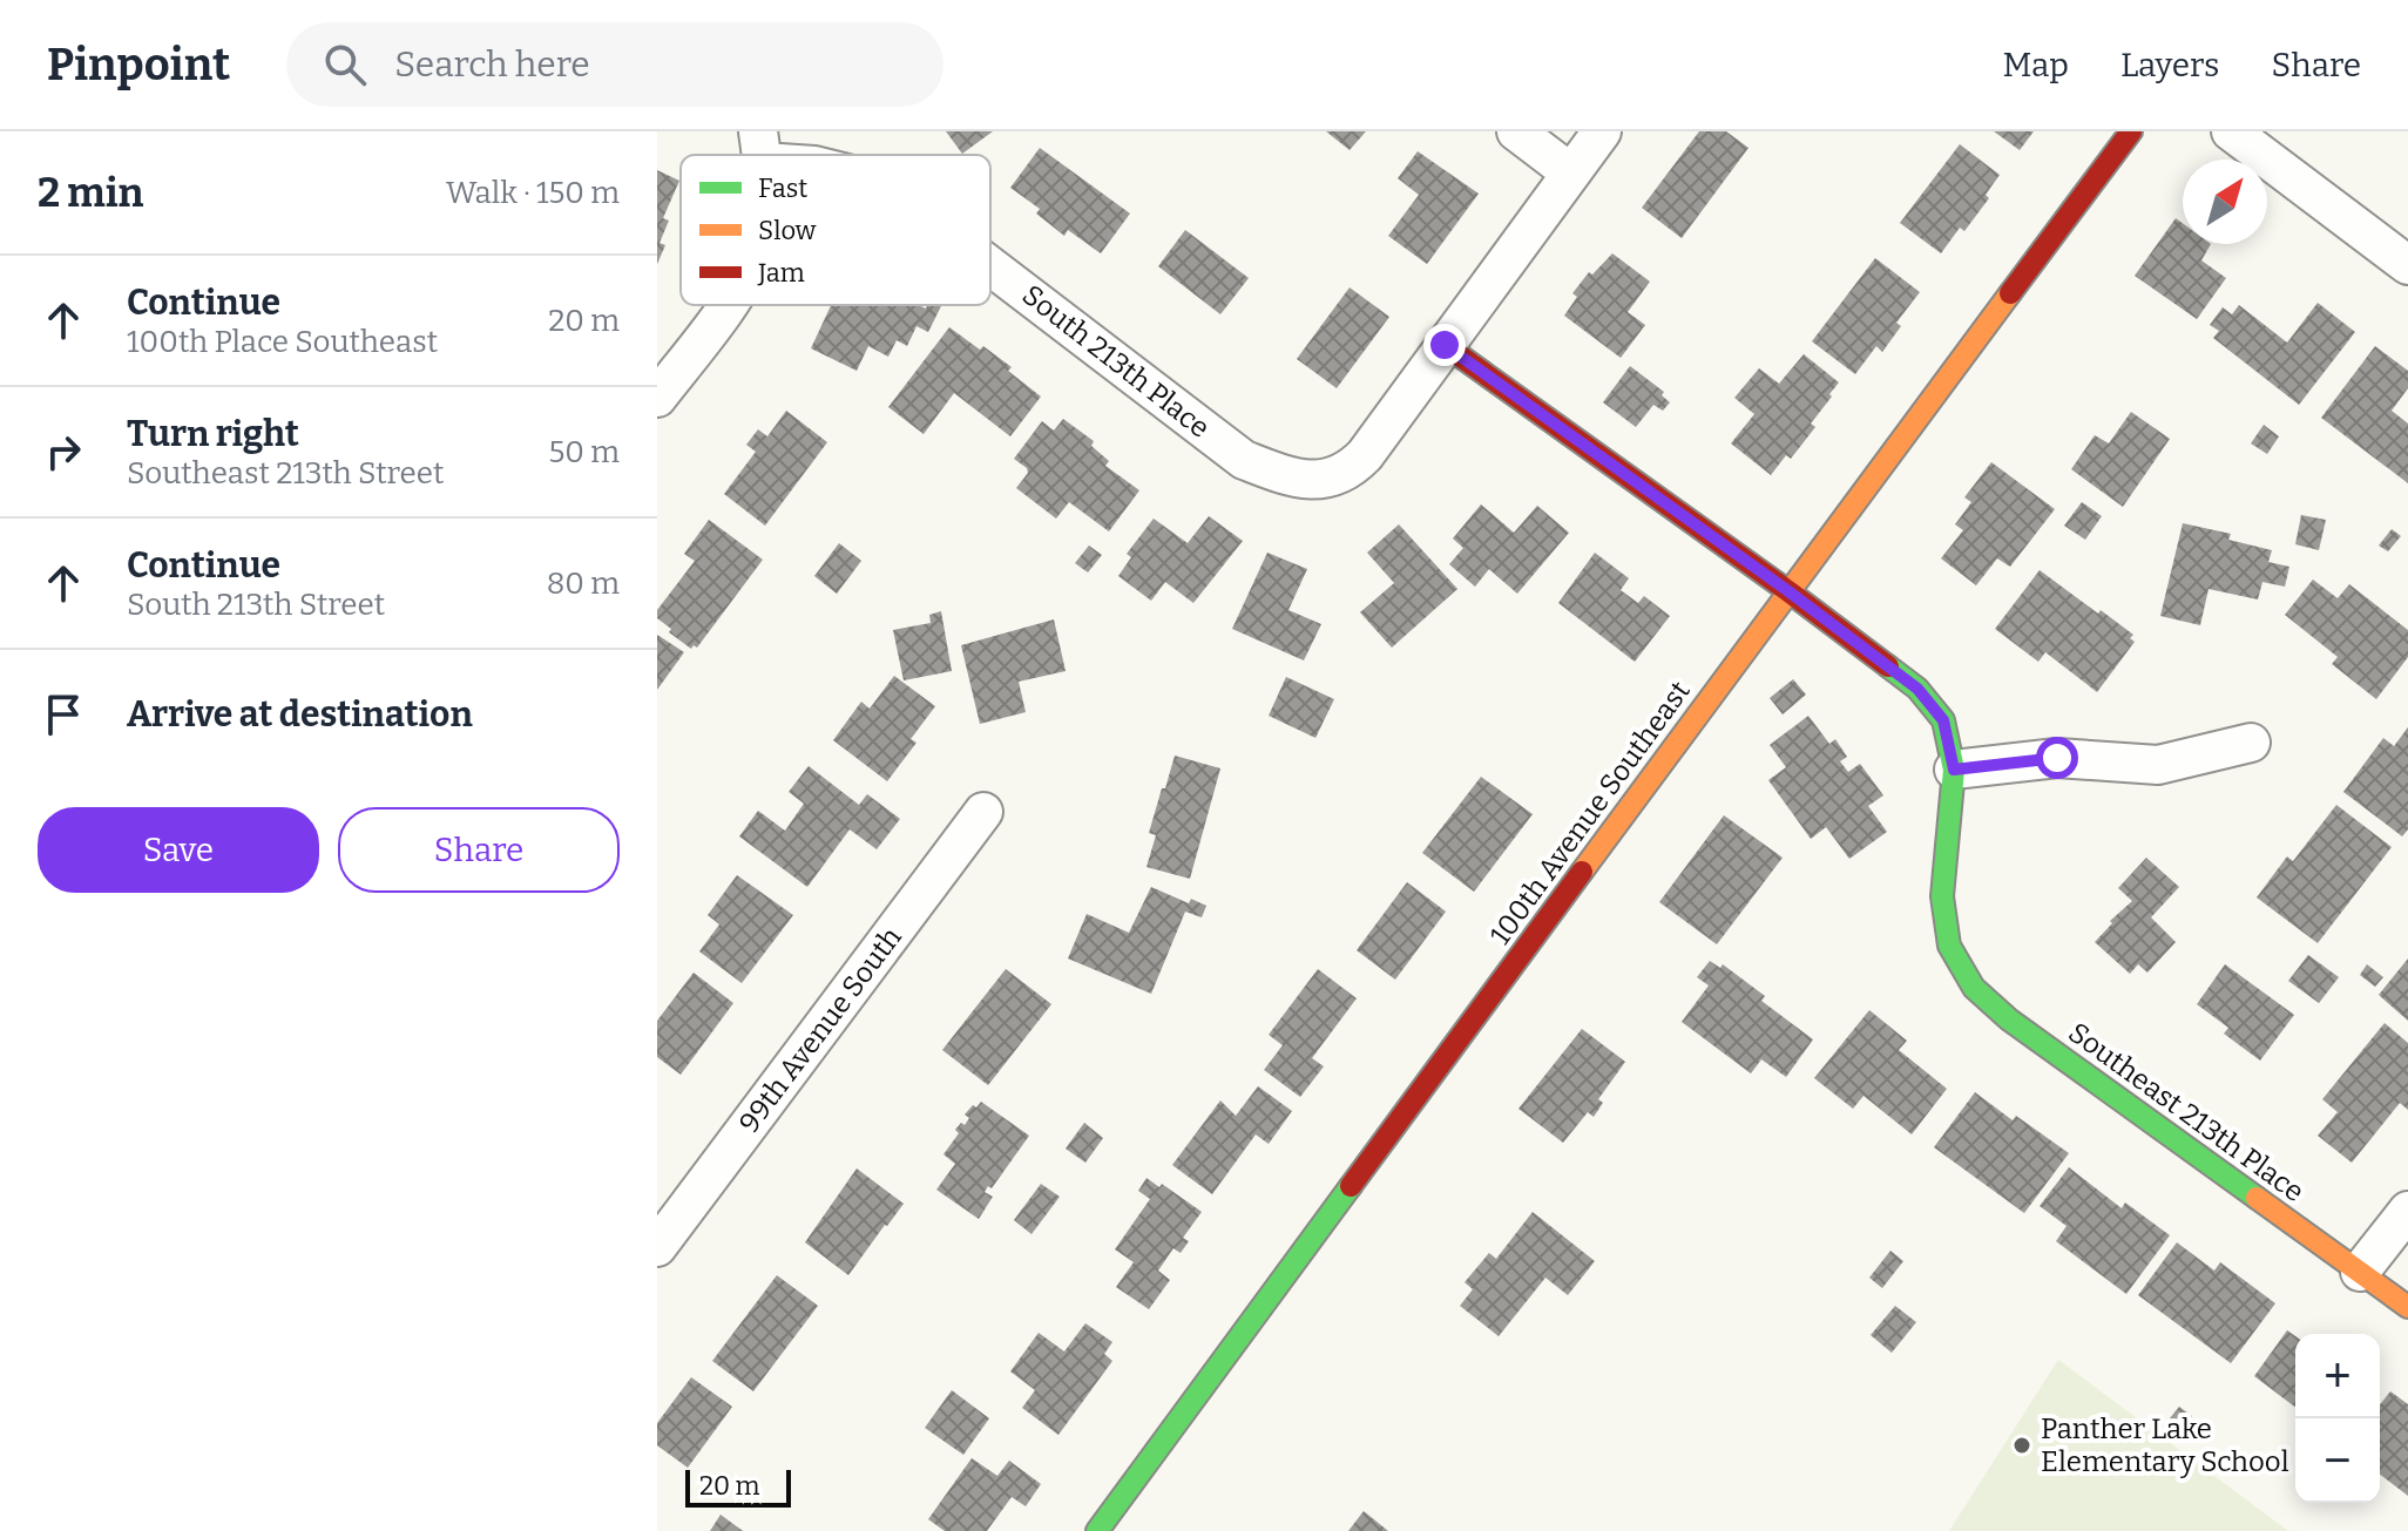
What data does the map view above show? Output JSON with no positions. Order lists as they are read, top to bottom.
{
  "streets": {
    "street": [
      "South 213th Place",
      "100th Avenue Southeast",
      "99th Avenue South",
      "Southeast 213th Place"
    ]
  },
  "places": ["Panther Lake Elementary School"],
  "legend": ["Fast", "Slow", "Jam"],
  "scale_bar": "20 m",
  "north": "top right",
  "page": {
    "header": "Pinpoint",
    "search": "Search here",
    "nav": ["Map", "Layers", "Share"],
    "heading": ["2 min", "Walk · 150 m"],
    "list": [
      ["Continue", "100th Place Southeast", "20 m"],
      ["Turn right", "Southeast 213th Street", "50 m"],
      ["Continue", "South 213th Street", "80 m"],
      "Arrive at destination"
    ],
    "buttons": ["Save", "Share"],
    "map_buttons": ["+", "−"],
    "scale": "20 m"
  }
}
